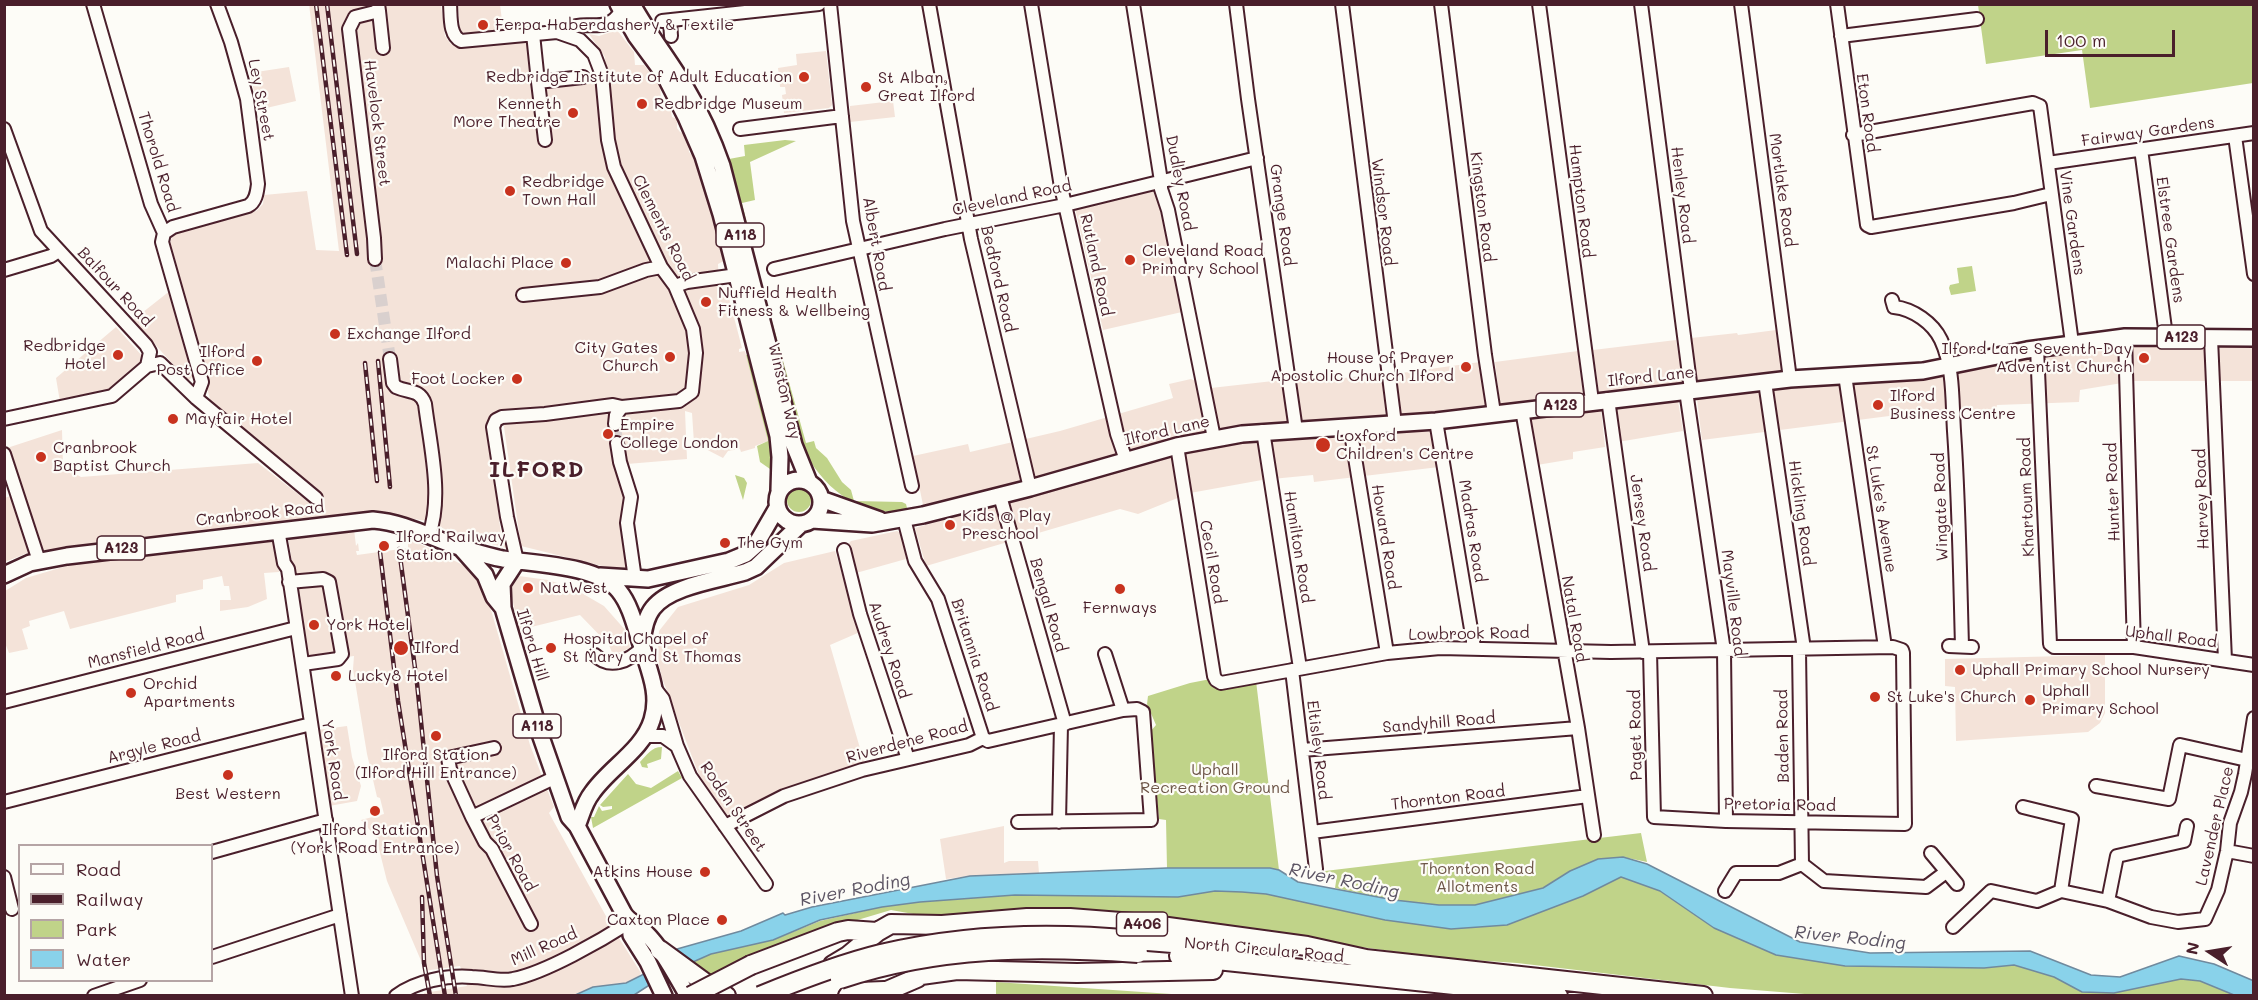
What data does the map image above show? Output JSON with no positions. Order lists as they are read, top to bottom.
{
  "streets": {
    "highway": ["A406", "North Circular Road"],
    "main road": [
      "A118",
      "A123",
      "Ilford Lane",
      "Winston Way",
      "Cranbrook Road",
      "Ilford Hill"
    ],
    "street": [
      "Ley Street",
      "Eton Road",
      "Havelock Street",
      "Fairway Gardens",
      "Thorold Road",
      "Dudley Road",
      "Mortlake Road",
      "Henley Road",
      "Cleveland Road",
      "Hampton Road",
      "Kingston Road",
      "Windsor Road",
      "Grange Road",
      "Vine Gardens",
      "Clements Road",
      "Elstree Gardens",
      "Albert Road",
      "Rutland Road",
      "Bedford Road",
      "Balfour Road",
      "Hunter Road",
      "Khartoum Road",
      "Harvey Road",
      "Wingate Road",
      "St Luke's Avenue",
      "Hickling Road",
      "Jersey Road",
      "Madras Road",
      "Howard Road",
      "Hamilton Road",
      "Cecil Road",
      "Mayville Road",
      "Bengal Road",
      "Natal Road",
      "Lowbrook Road",
      "Uphall Road",
      "Mansfield Road",
      "Audrey Road",
      "Britannia Road",
      "Sandyhill Road",
      "Paget Road",
      "Baden Road",
      "Riverdene Road",
      "Argyle Road",
      "Eltisley Road",
      "York Road",
      "Thornton Road",
      "Pretoria Road",
      "Roden Street",
      "Lavender Place",
      "Prior Road",
      "Mill Road"
    ]
  },
  "crossings": [
    ["Ley Street", "Thorold Road"],
    ["Eton Road", "Vine Gardens"],
    ["Fairway Gardens", "Vine Gardens"],
    ["Fairway Gardens", "Elstree Gardens"],
    ["Dudley Road", "Cleveland Road"],
    ["Dudley Road", "Ilford Lane"],
    ["Mortlake Road", "Ilford Lane"],
    ["Henley Road", "Ilford Lane"],
    ["Henley Road", "Mayville Road"],
    ["Cleveland Road", "Grange Road"],
    ["Cleveland Road", "Albert Road"],
    ["Cleveland Road", "Rutland Road"],
    ["Cleveland Road", "Bedford Road"],
    ["Hampton Road", "Ilford Lane"],
    ["Kingston Road", "Ilford Lane"],
    ["Windsor Road", "Ilford Lane"],
    ["Grange Road", "Ilford Lane"],
    ["Vine Gardens", "Ilford Lane"],
    ["Clements Road", "A118"],
    ["Clements Road", "Cranbrook Road"],
    ["A118", "Ilford Lane"],
    ["A118", "Winston Way"],
    ["A118", "Cranbrook Road"],
    ["A118", "Ilford Hill"],
    ["Elstree Gardens", "Ilford Lane"],
    ["Rutland Road", "Ilford Lane"],
    ["Bedford Road", "Ilford Lane"],
    ["Ilford Lane", "Winston Way"],
    ["Ilford Lane", "Hunter Road"],
    ["Ilford Lane", "Khartoum Road"],
    ["Ilford Lane", "Harvey Road"],
    ["Ilford Lane", "Wingate Road"],
    ["Ilford Lane", "St Luke's Avenue"],
    ["Ilford Lane", "Hickling Road"],
    ["Ilford Lane", "Jersey Road"],
    ["Ilford Lane", "Madras Road"],
    ["Ilford Lane", "Howard Road"],
    ["Ilford Lane", "Hamilton Road"],
    ["Ilford Lane", "Cecil Road"],
    ["Ilford Lane", "Mayville Road"],
    ["Ilford Lane", "Bengal Road"],
    ["Ilford Lane", "Natal Road"],
    ["Ilford Lane", "Britannia Road"],
    ["Hunter Road", "Uphall Road"],
    ["Khartoum Road", "Uphall Road"],
    ["Harvey Road", "Uphall Road"],
    ["St Luke's Avenue", "Pretoria Road"],
    ["Hickling Road", "Baden Road"],
    ["Cranbrook Road", "Ilford Hill"],
    ["Cranbrook Road", "York Road"],
    ["Jersey Road", "Lowbrook Road"],
    ["Jersey Road", "Paget Road"],
    ["Madras Road", "Lowbrook Road"],
    ["Howard Road", "Lowbrook Road"],
    ["Hamilton Road", "Lowbrook Road"],
    ["Hamilton Road", "Eltisley Road"],
    ["Cecil Road", "Lowbrook Road"],
    ["Mayville Road", "Lowbrook Road"],
    ["Mayville Road", "Pretoria Road"],
    ["Bengal Road", "Riverdene Road"],
    ["Natal Road", "Lowbrook Road"],
    ["Natal Road", "Sandyhill Road"],
    ["Natal Road", "Thornton Road"],
    ["Lowbrook Road", "Paget Road"],
    ["Lowbrook Road", "Eltisley Road"],
    ["Ilford Hill", "Prior Road"],
    ["Ilford Hill", "Mill Road"],
    ["Mansfield Road", "York Road"],
    ["Audrey Road", "Riverdene Road"],
    ["Britannia Road", "Riverdene Road"],
    ["Sandyhill Road", "Eltisley Road"],
    ["Paget Road", "Pretoria Road"],
    ["Baden Road", "Pretoria Road"],
    ["Riverdene Road", "Roden Street"],
    ["Argyle Road", "York Road"],
    ["Eltisley Road", "Thornton Road"],
    ["A406", "North Circular Road"]
  ],
  "districts": ["ILFORD"],
  "water": ["River Roding"],
  "parks": ["Uphall Recreation Ground", "Thornton Road Allotments"],
  "places": [
    "Ferpa Haberdashery & Textile",
    "Redbridge Institute of Adult Education",
    "St Alban, Great Ilford",
    "Redbridge Museum",
    "Kenneth More Theatre",
    "Redbridge Town Hall",
    "Cleveland Road Primary School",
    "Malachi Place",
    "Nuffield Health Fitness & Wellbeing",
    "Exchange Ilford",
    "Redbridge Hotel",
    "City Gates Church",
    "Ilford Lane Seventh-Day Adventist Church",
    "Ilford Post Office",
    "House of Prayer Apostolic Church Ilford",
    "Foot Locker",
    "Ilford Business Centre",
    "Mayfair Hotel",
    "Empire College London",
    "Loxford Children's Centre",
    "Cranbrook Baptist Church",
    "Kids @ Play Preschool",
    "The Gym",
    "Ilford Railway Station",
    "NatWest",
    "Fernways",
    "York Hotel",
    "Ilford",
    "Hospital Chapel of St Mary and St Thomas",
    "Uphall Primary School Nursery",
    "Lucky8 Hotel",
    "Orchid Apartments",
    "St Luke's Church",
    "Uphall Primary School",
    "Ilford Station (Ilford Hill Entrance)",
    "Best Western",
    "Ilford Station (York Road Entrance)",
    "Atkins House",
    "Caxton Place"
  ],
  "legend": [
    "Road",
    "Railway",
    "Park",
    "Water"
  ],
  "scale_bar": "100 m",
  "north": "left"
}
